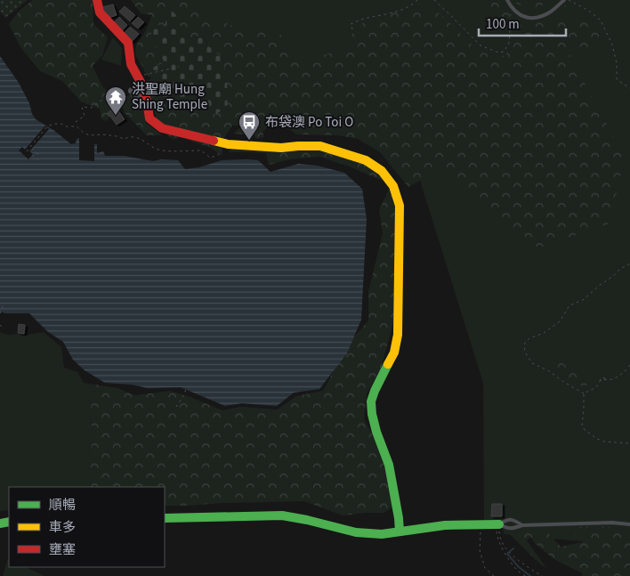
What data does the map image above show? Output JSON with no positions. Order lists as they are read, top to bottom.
{
  "places": {
    "temple": ["洪聖廟 Hung Shing Temple"],
    "bus stop": ["布袋澳 Po Toi O"]
  },
  "legend": ["順暢", "車多", "壅塞"],
  "scale_bar": "100 m"
}
